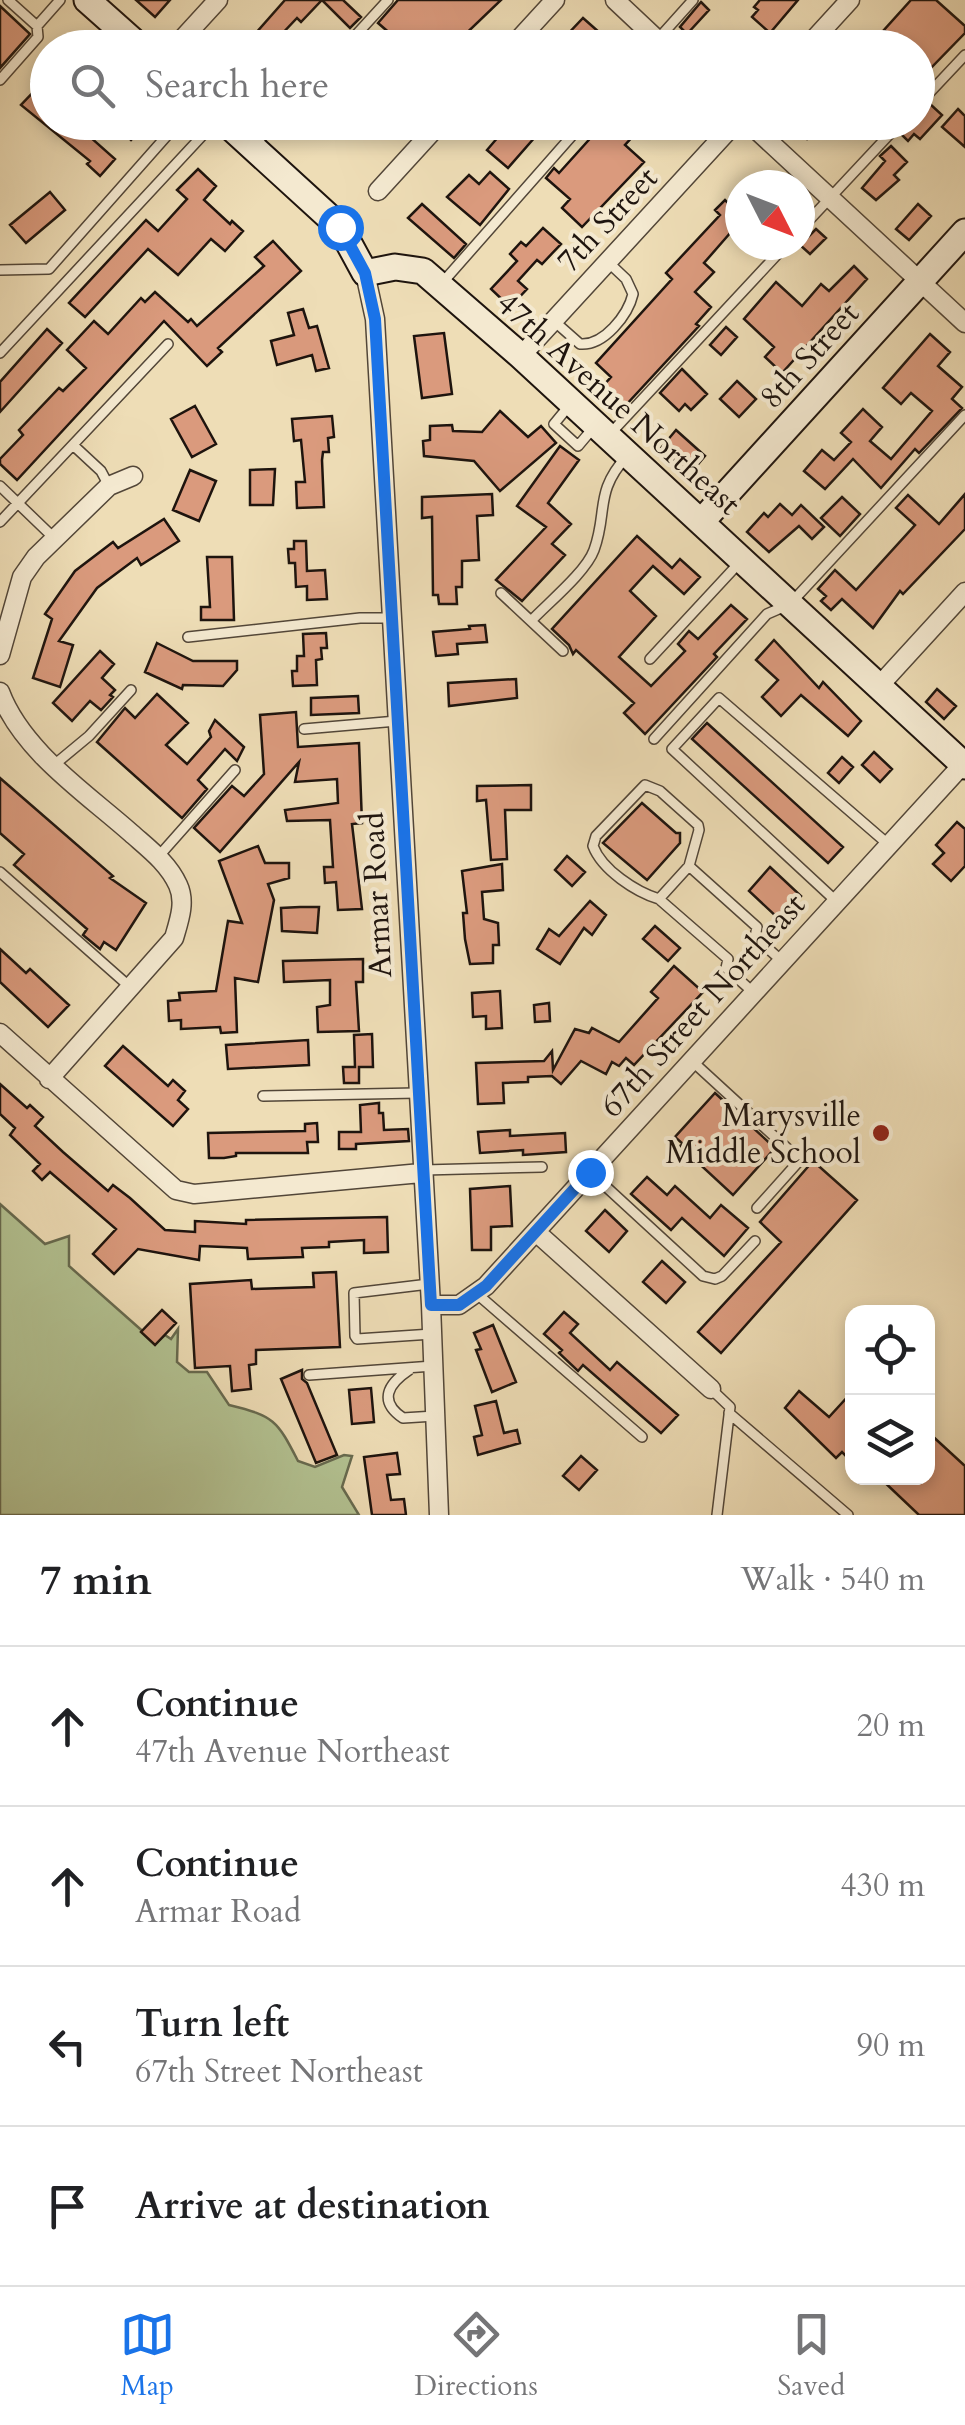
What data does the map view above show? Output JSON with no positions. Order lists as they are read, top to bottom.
{
  "streets": {
    "street": [
      "7th Street",
      "8th Street",
      "47th Avenue Northeast",
      "Armar Road",
      "67th Street Northeast"
    ]
  },
  "crossings": [
    ["7th Street", "47th Avenue Northeast"],
    ["8th Street", "47th Avenue Northeast"],
    ["47th Avenue Northeast", "Armar Road"],
    ["47th Avenue Northeast", "67th Street Northeast"]
  ],
  "places": ["Marysville Middle School"],
  "north": "bottom right",
  "page": {
    "search": "Search here",
    "heading": ["7 min", "Walk · 540 m"],
    "list": [
      ["Continue", "47th Avenue Northeast", "20 m"],
      ["Continue", "Armar Road", "430 m"],
      ["Turn left", "67th Street Northeast", "90 m"],
      "Arrive at destination"
    ],
    "nav": ["Map", "Directions", "Saved"]
  }
}
